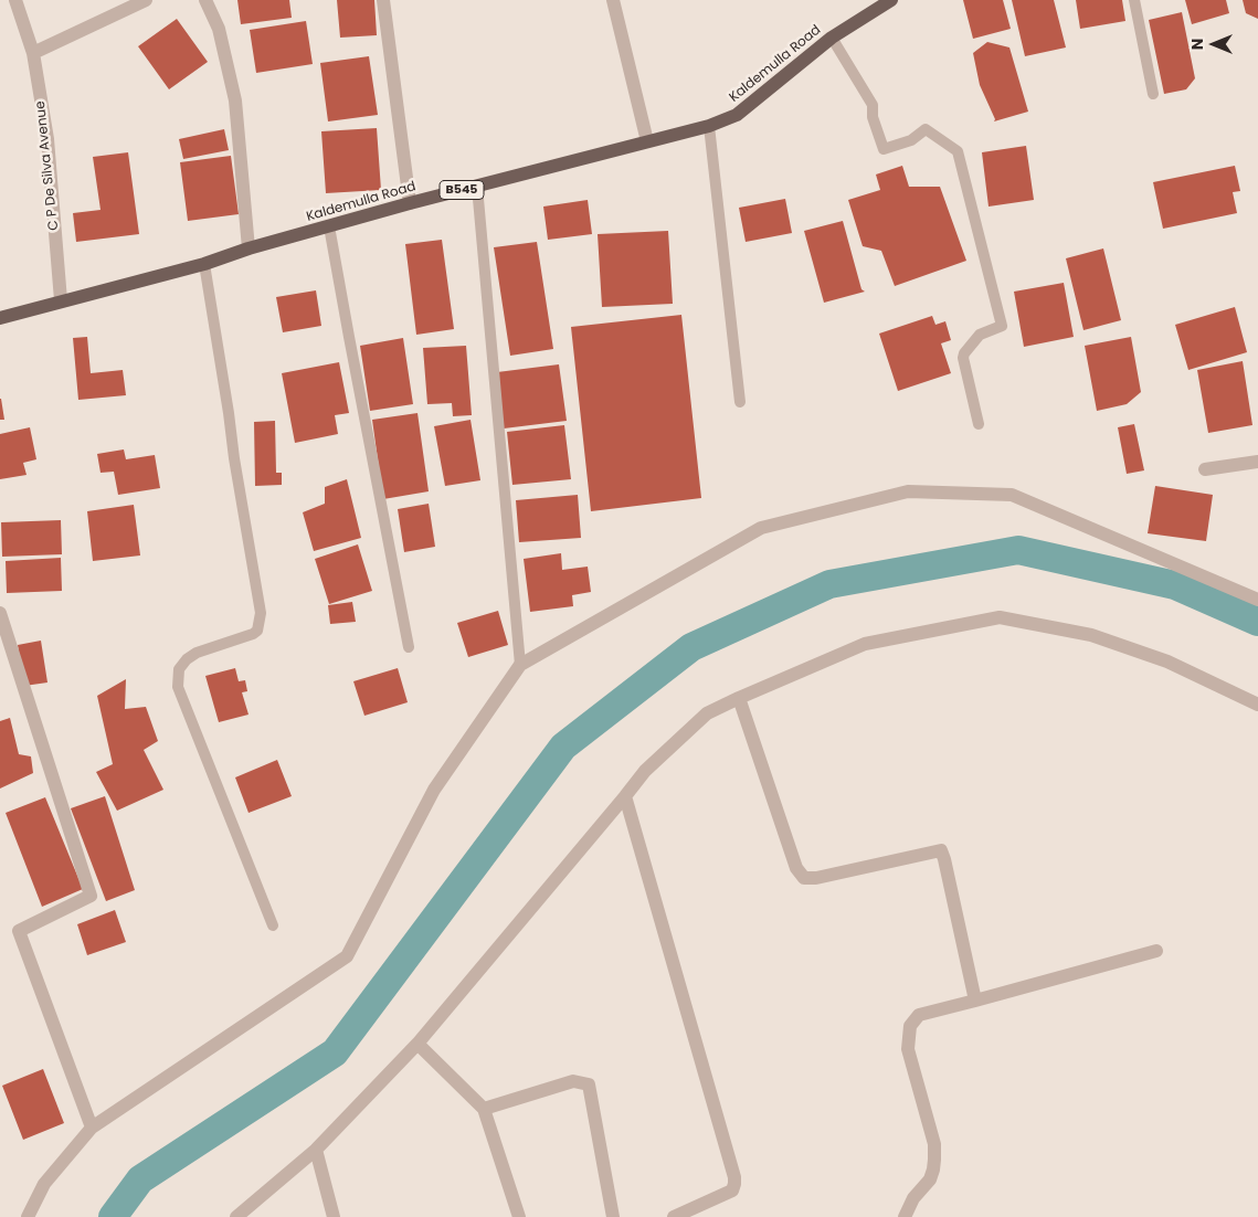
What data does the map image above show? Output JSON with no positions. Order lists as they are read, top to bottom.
{
  "streets": {
    "main road": ["Kaldemulla Road", "B545"],
    "street": ["C P De Silva Avenue"]
  },
  "crossings": [
    ["Kaldemulla Road", "C P De Silva Avenue"]
  ],
  "north": "left"
}
